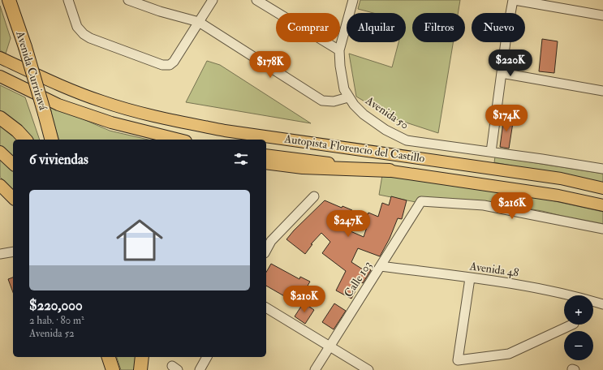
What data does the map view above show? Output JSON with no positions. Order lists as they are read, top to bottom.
{
  "streets": {
    "highway": ["Avenida Curriravá"],
    "main road": ["Autopista Florencio del Castillo"],
    "street": ["Avenida 50", "Avenida 48", "Calle 103"]
  },
  "crossings": [
    ["Avenida 48", "Calle 103"]
  ],
  "page": {
    "chip": [
      "Comprar",
      "Alquilar",
      "Filtros",
      "Nuevo"
    ],
    "price": [
      "$220K",
      "$178K",
      "$174K",
      "$216K",
      "$247K",
      "$210K"
    ],
    "heading": "6 viviendas",
    "list": [
      {
        "name": "$220,000",
        "note": "2 hab. · 80 m² · Avenida 52"
      }
    ],
    "map_buttons": ["+", "−"]
  }
}
